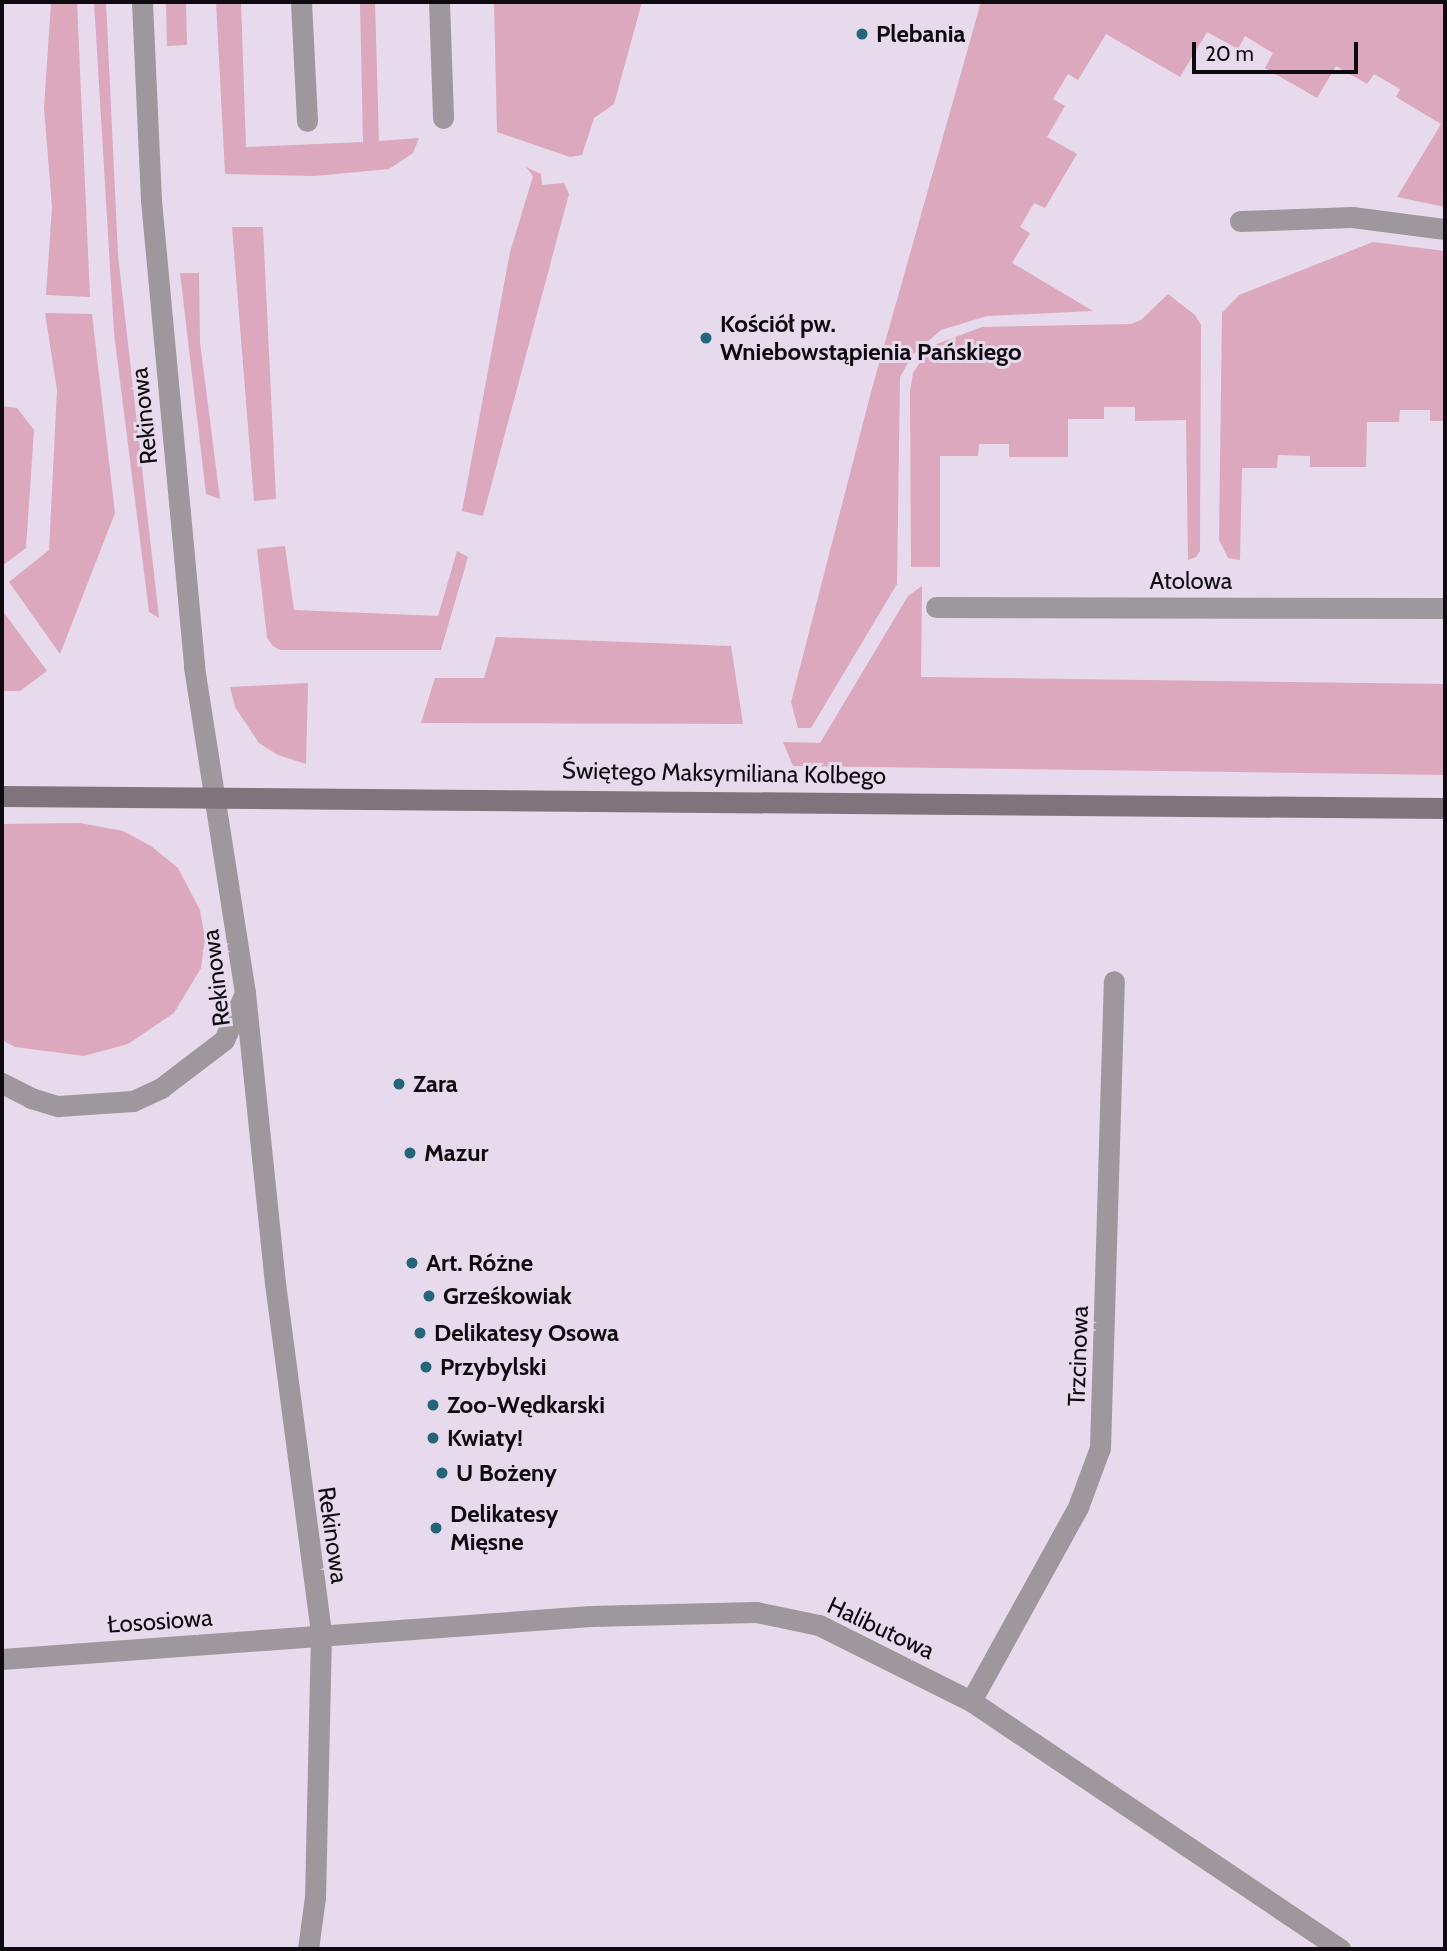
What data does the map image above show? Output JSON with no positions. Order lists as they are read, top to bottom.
{
  "streets": {
    "main road": ["Świętego Maksymiliana Kolbego"],
    "street": [
      "Rekinowa",
      "Atolowa",
      "Trzcinowa",
      "Łososiowa",
      "Halibutowa"
    ]
  },
  "crossings": [
    ["Rekinowa", "Świętego Maksymiliana Kolbego"],
    ["Rekinowa", "Łososiowa"],
    ["Rekinowa", "Halibutowa"],
    ["Trzcinowa", "Halibutowa"],
    ["Łososiowa", "Halibutowa"]
  ],
  "places": [
    "Plebania",
    "Kościół pw. Wniebowstąpienia Pańskiego",
    "Zara",
    "Mazur",
    "Art. Różne",
    "Grześkowiak",
    "Delikatesy Osowa",
    "Przybylski",
    "Zoo-Wędkarski",
    "Kwiaty!",
    "U Bożeny",
    "Delikatesy Mięsne"
  ],
  "scale_bar": "20 m"
}
